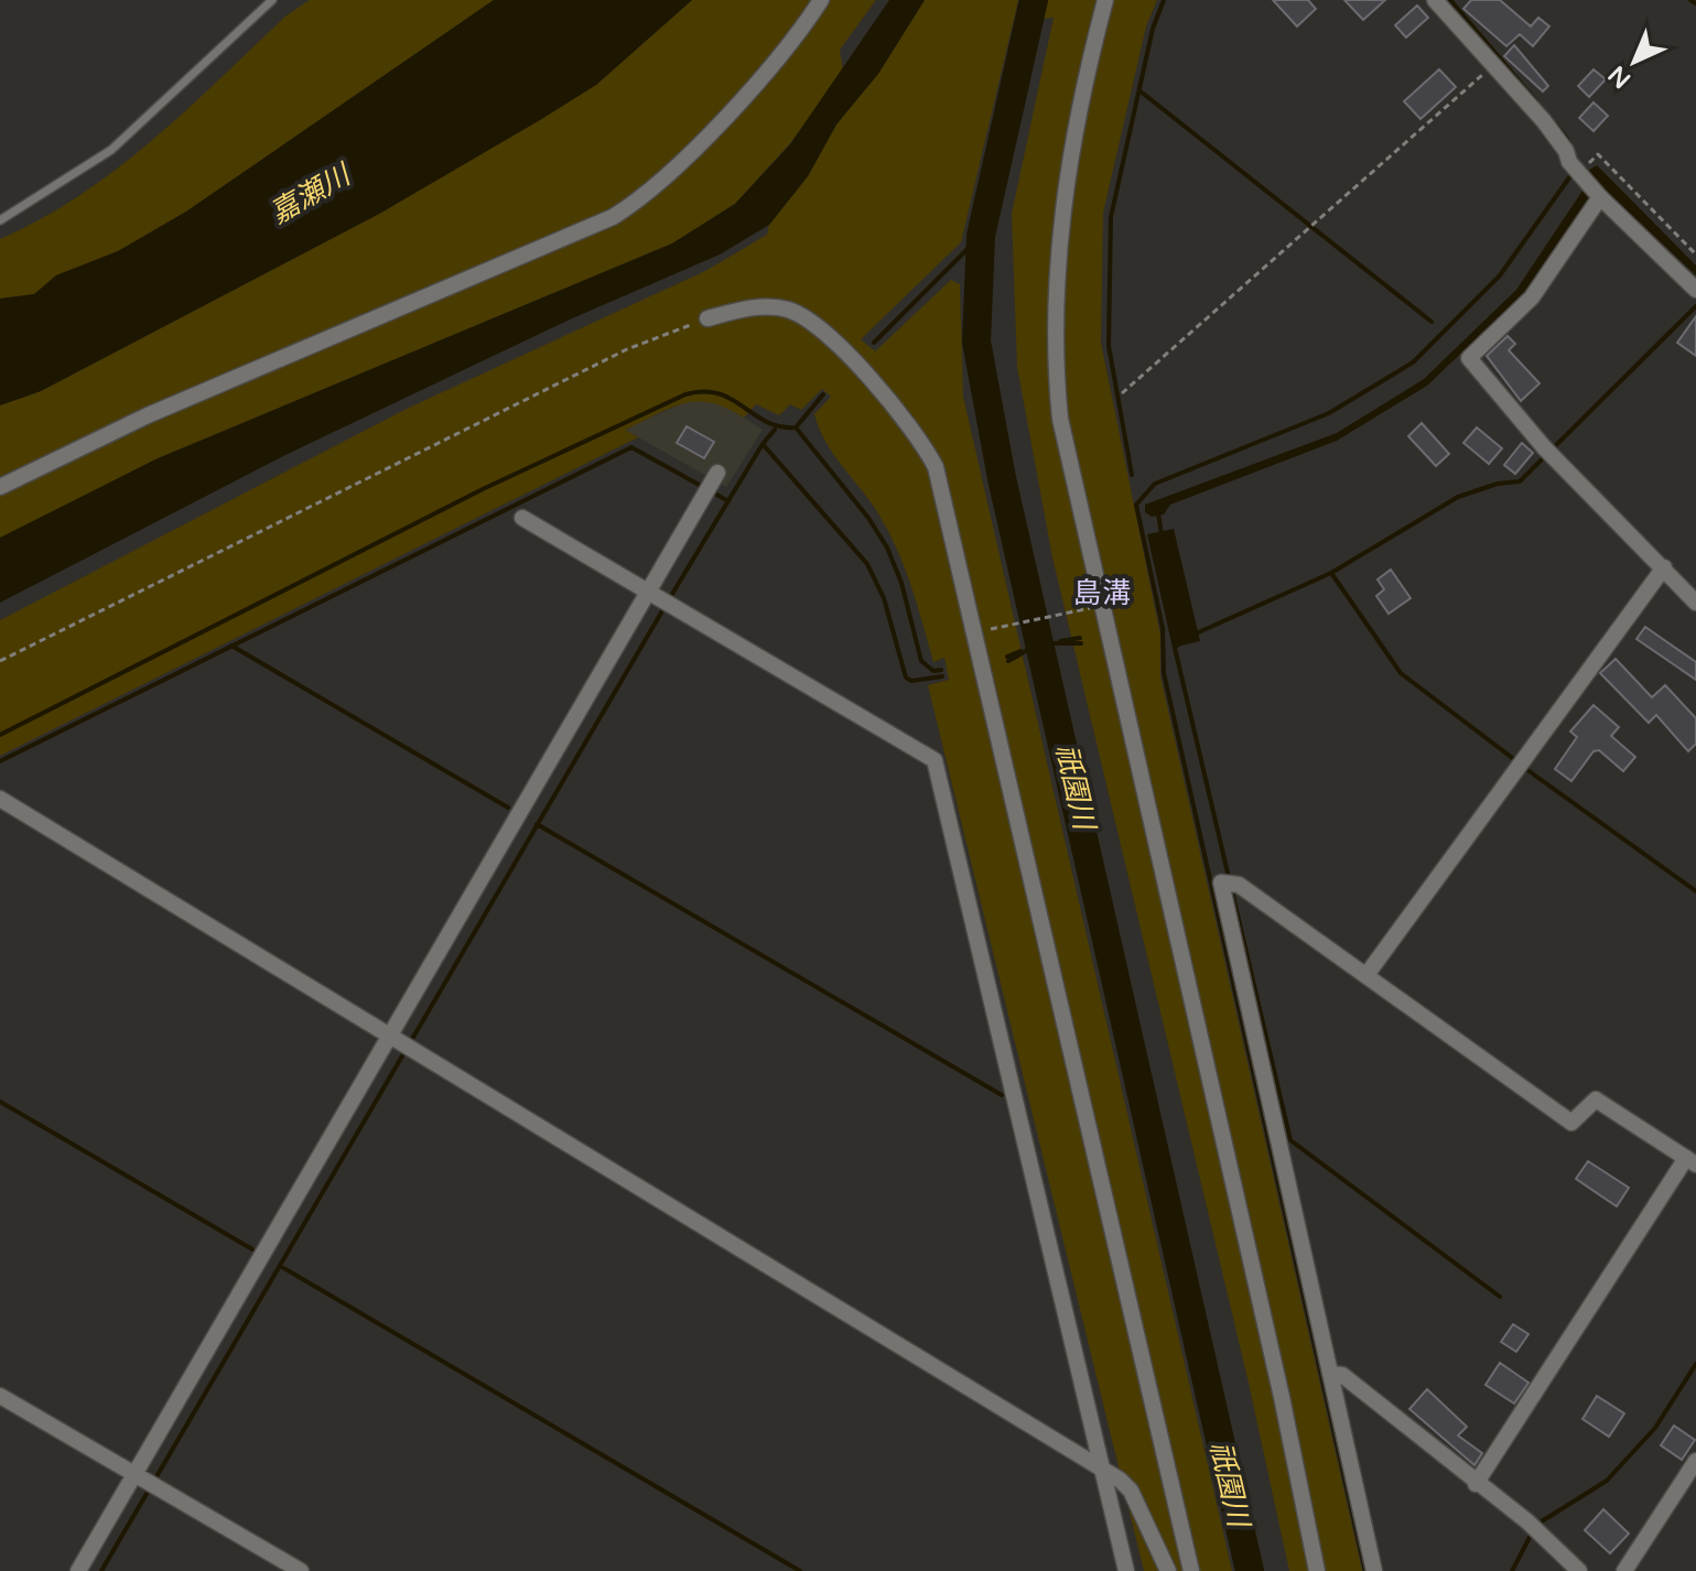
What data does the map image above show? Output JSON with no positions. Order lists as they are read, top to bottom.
{
  "districts": ["島溝"],
  "water": ["嘉瀬川", "祇園川"],
  "north": "bottom left"
}
